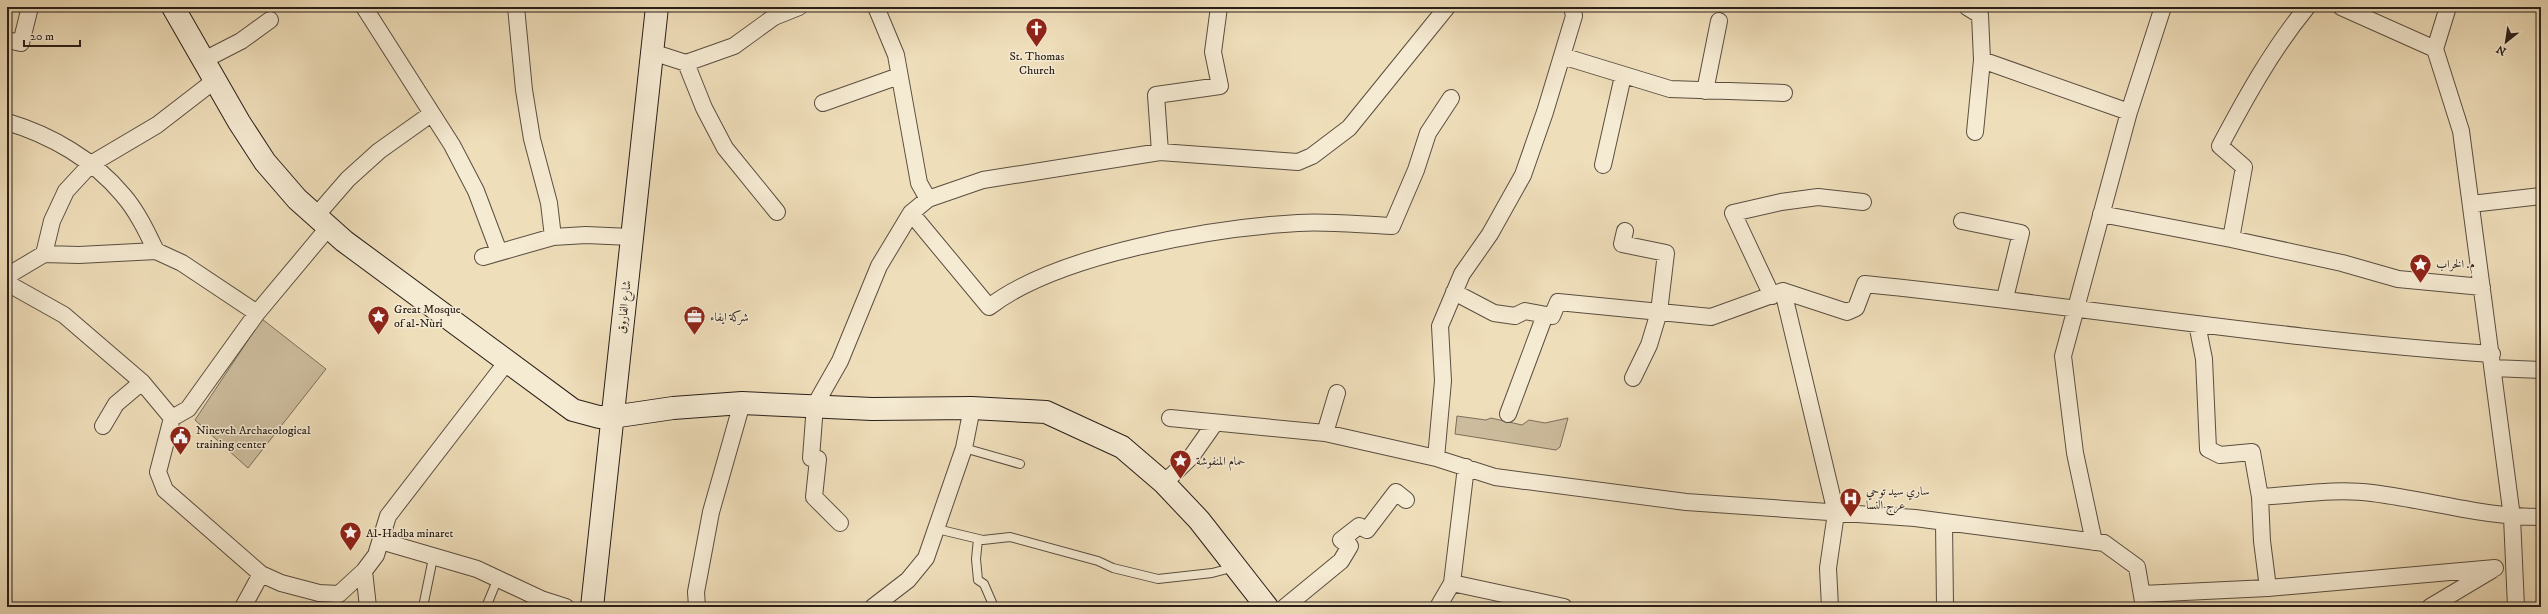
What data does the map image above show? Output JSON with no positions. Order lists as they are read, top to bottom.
{
  "streets": {
    "main road": ["شارع الفاروق"]
  },
  "places": {
    "church": ["St. Thomas Church"],
    "place": [
      "م. الخراب",
      "Great Mosque of al-Nuri",
      "حمام المنفوشة",
      "Al-Hadba minaret"
    ],
    "office": ["شركة ايفاء"],
    "public building": ["Nineveh Archaeological training center"],
    "hospital": ["ساري سيد توحي عرج النسا"]
  },
  "scale_bar": "20 m",
  "north": "bottom left"
}
